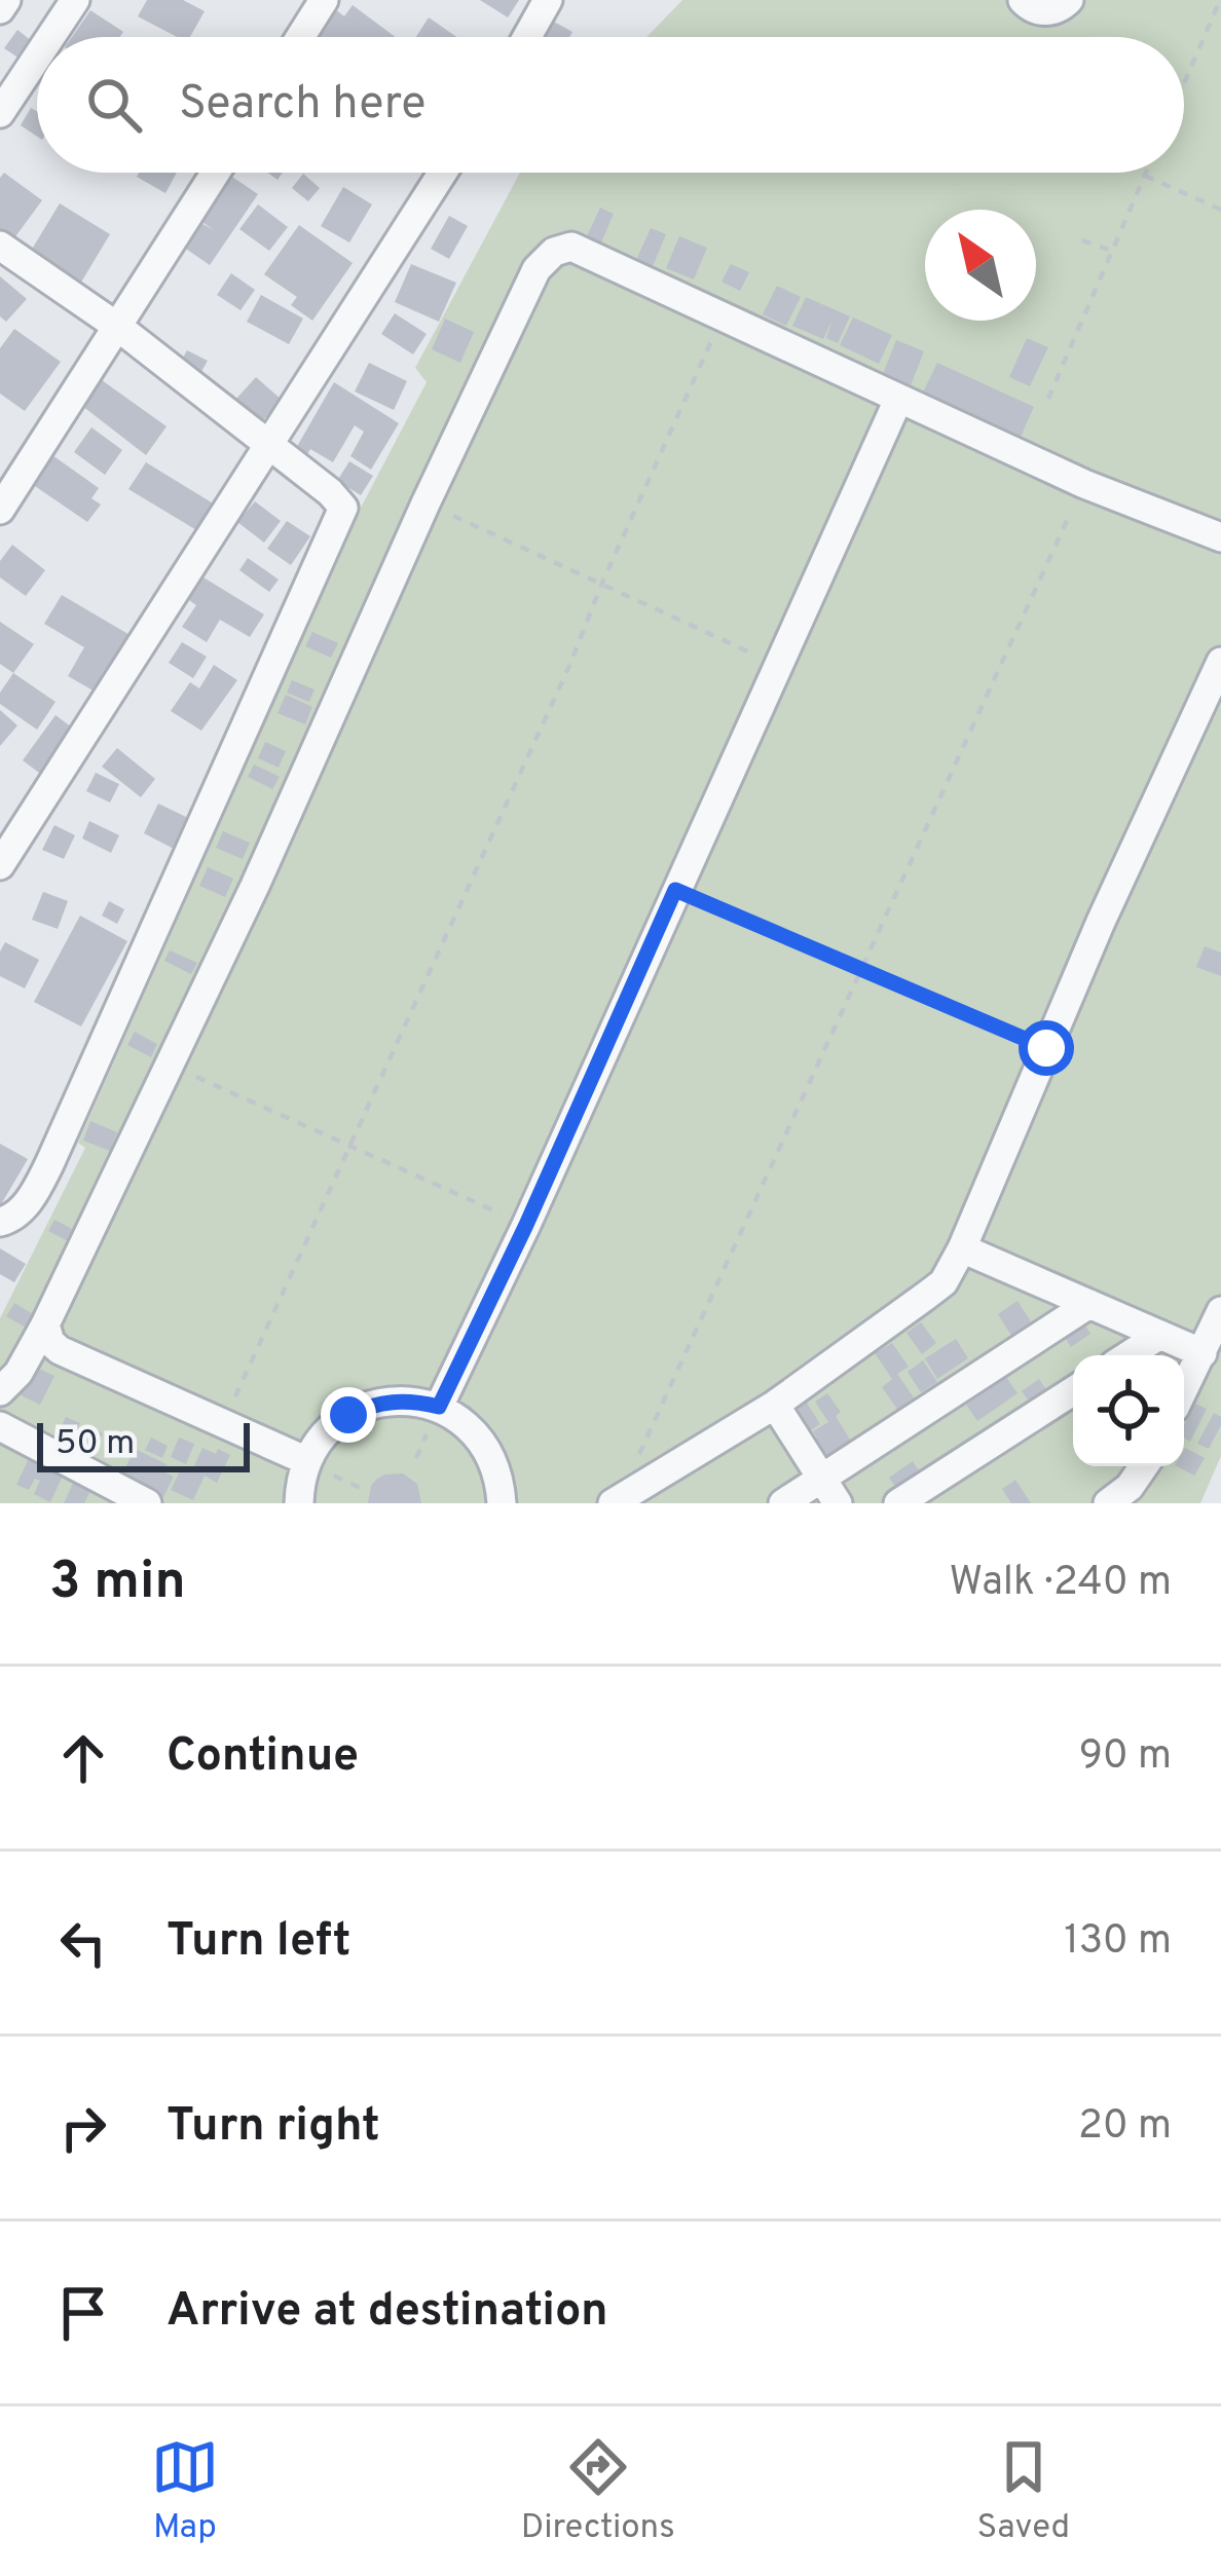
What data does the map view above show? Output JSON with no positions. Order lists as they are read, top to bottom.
{
  "scale_bar": "50 m",
  "north": "top left",
  "page": {
    "search": "Search here",
    "scale": "50 m",
    "heading": ["3 min", "Walk · 240 m"],
    "list": [
      ["Continue", "90 m"],
      ["Turn left", "130 m"],
      ["Turn right", "20 m"],
      "Arrive at destination"
    ],
    "nav": ["Map", "Directions", "Saved"]
  }
}
